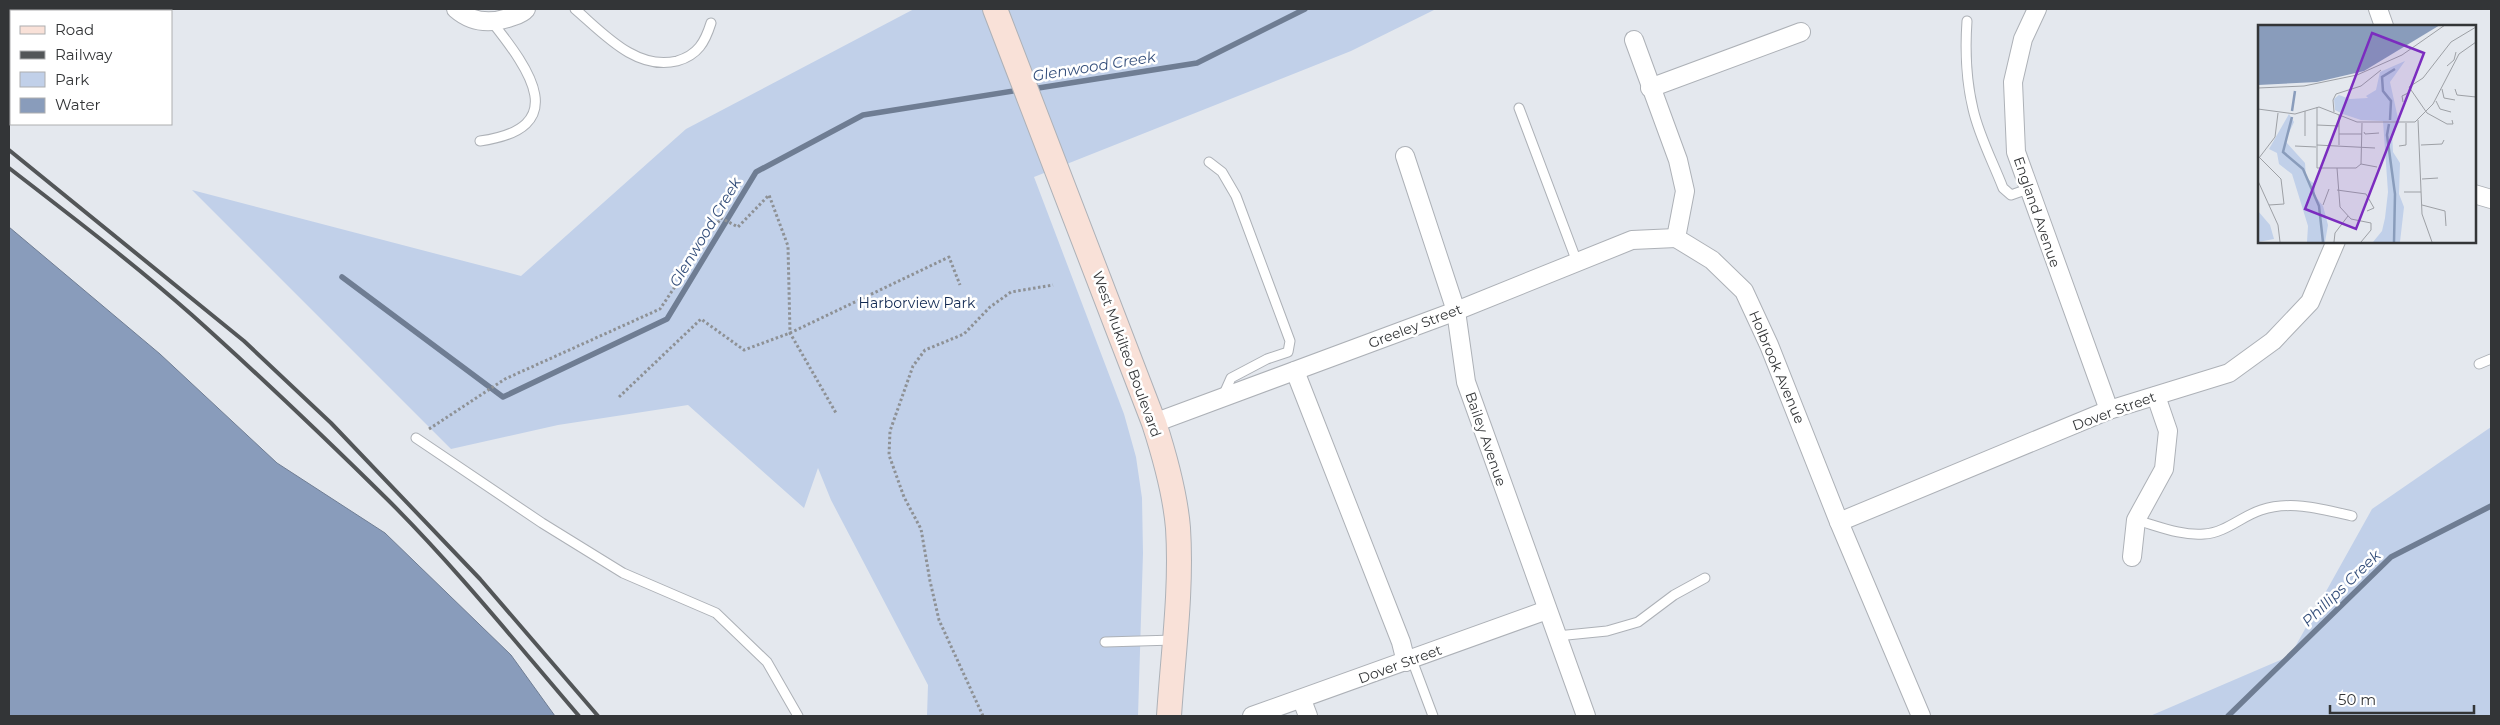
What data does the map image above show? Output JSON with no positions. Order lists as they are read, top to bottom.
{
  "streets": {
    "main road": ["West Mukilteo Boulevard"],
    "street": [
      "England Avenue",
      "Greeley Street",
      "Holbrook Avenue",
      "Dover Street",
      "Bailey Avenue"
    ]
  },
  "crossings": [
    ["England Avenue", "Dover Street"],
    ["Greeley Street", "West Mukilteo Boulevard"],
    ["Greeley Street", "Holbrook Avenue"],
    ["Greeley Street", "Bailey Avenue"],
    ["Holbrook Avenue", "Dover Street"],
    ["Dover Street", "Bailey Avenue"]
  ],
  "water": ["Glenwood Creek", "Phillips Creek"],
  "parks": ["Harborview Park"],
  "legend": [
    "Road",
    "Railway",
    "Park",
    "Water"
  ],
  "scale_bar": "50 m"
}
